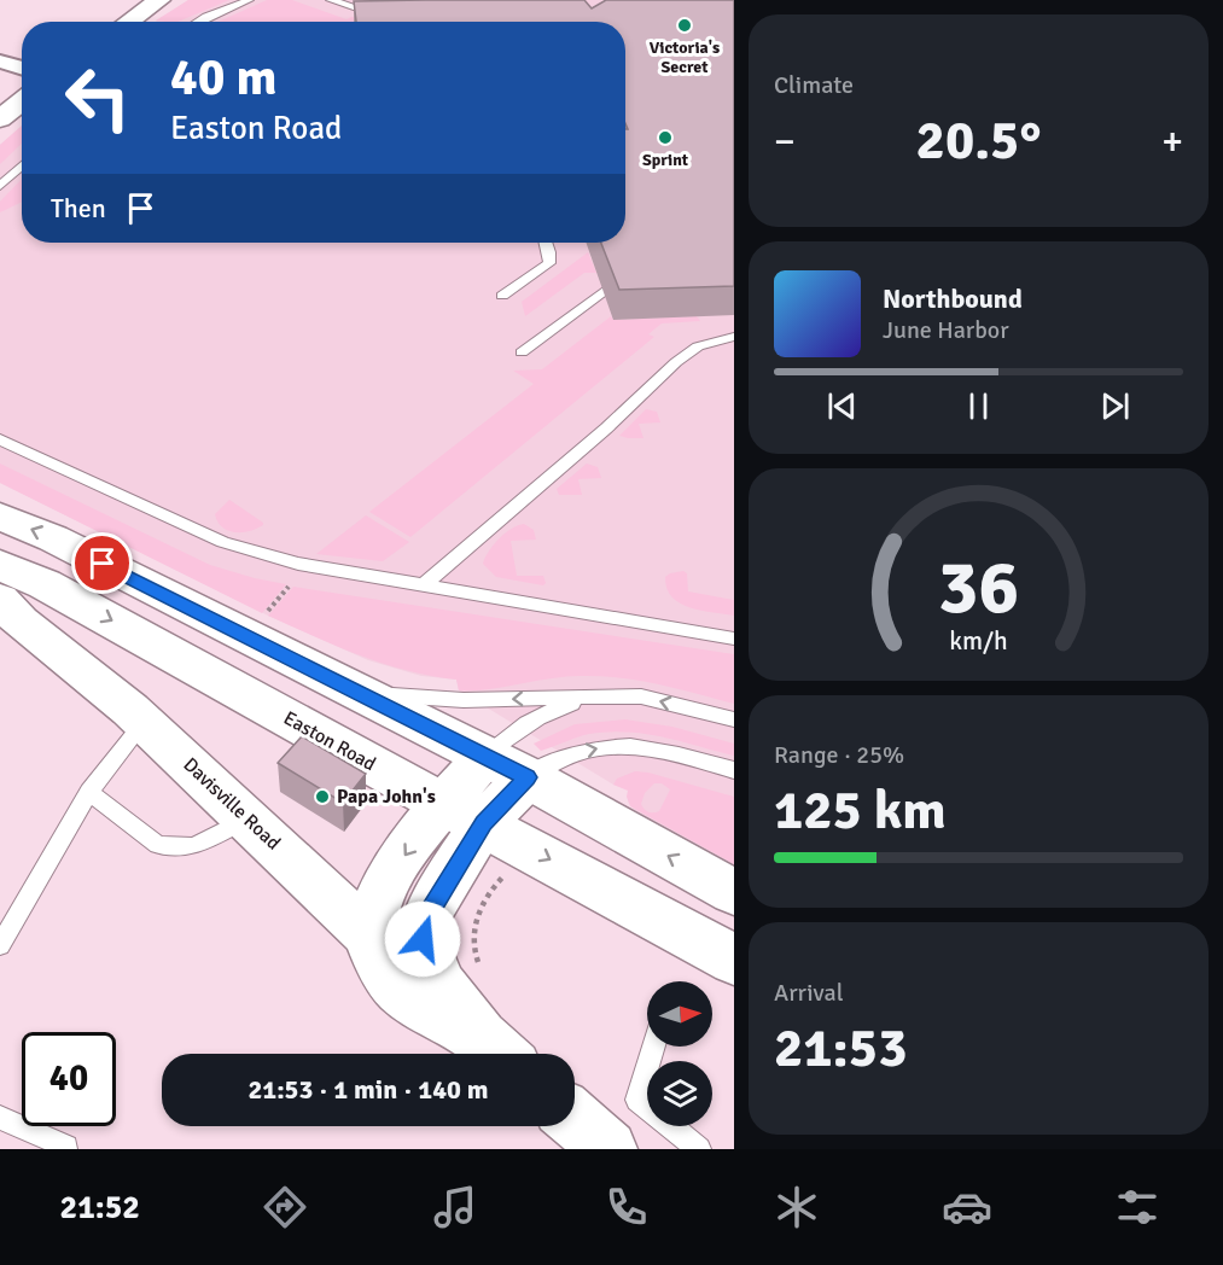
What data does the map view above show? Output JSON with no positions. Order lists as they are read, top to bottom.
{
  "streets": {
    "main road": ["Easton Road", "Davisville Road"]
  },
  "places": ["Victoria's Secret", "Sprint", "Papa John's"],
  "north": "right",
  "page": {
    "tile": [
      "Climate",
      ["Range · 25%", "125 km"],
      ["Arrival", "21:53"]
    ],
    "turn": ["40 m", "Easton Road"],
    "heat": ["−", "20.5°", "+"],
    "then": "Then",
    "song": ["Northbound", "June Harbor"],
    "limit": "40",
    "trip": "21:53 · 1 min · 140 m",
    "tabs": "21:52",
    "gauge": ["36", "km/h"]
  }
}
